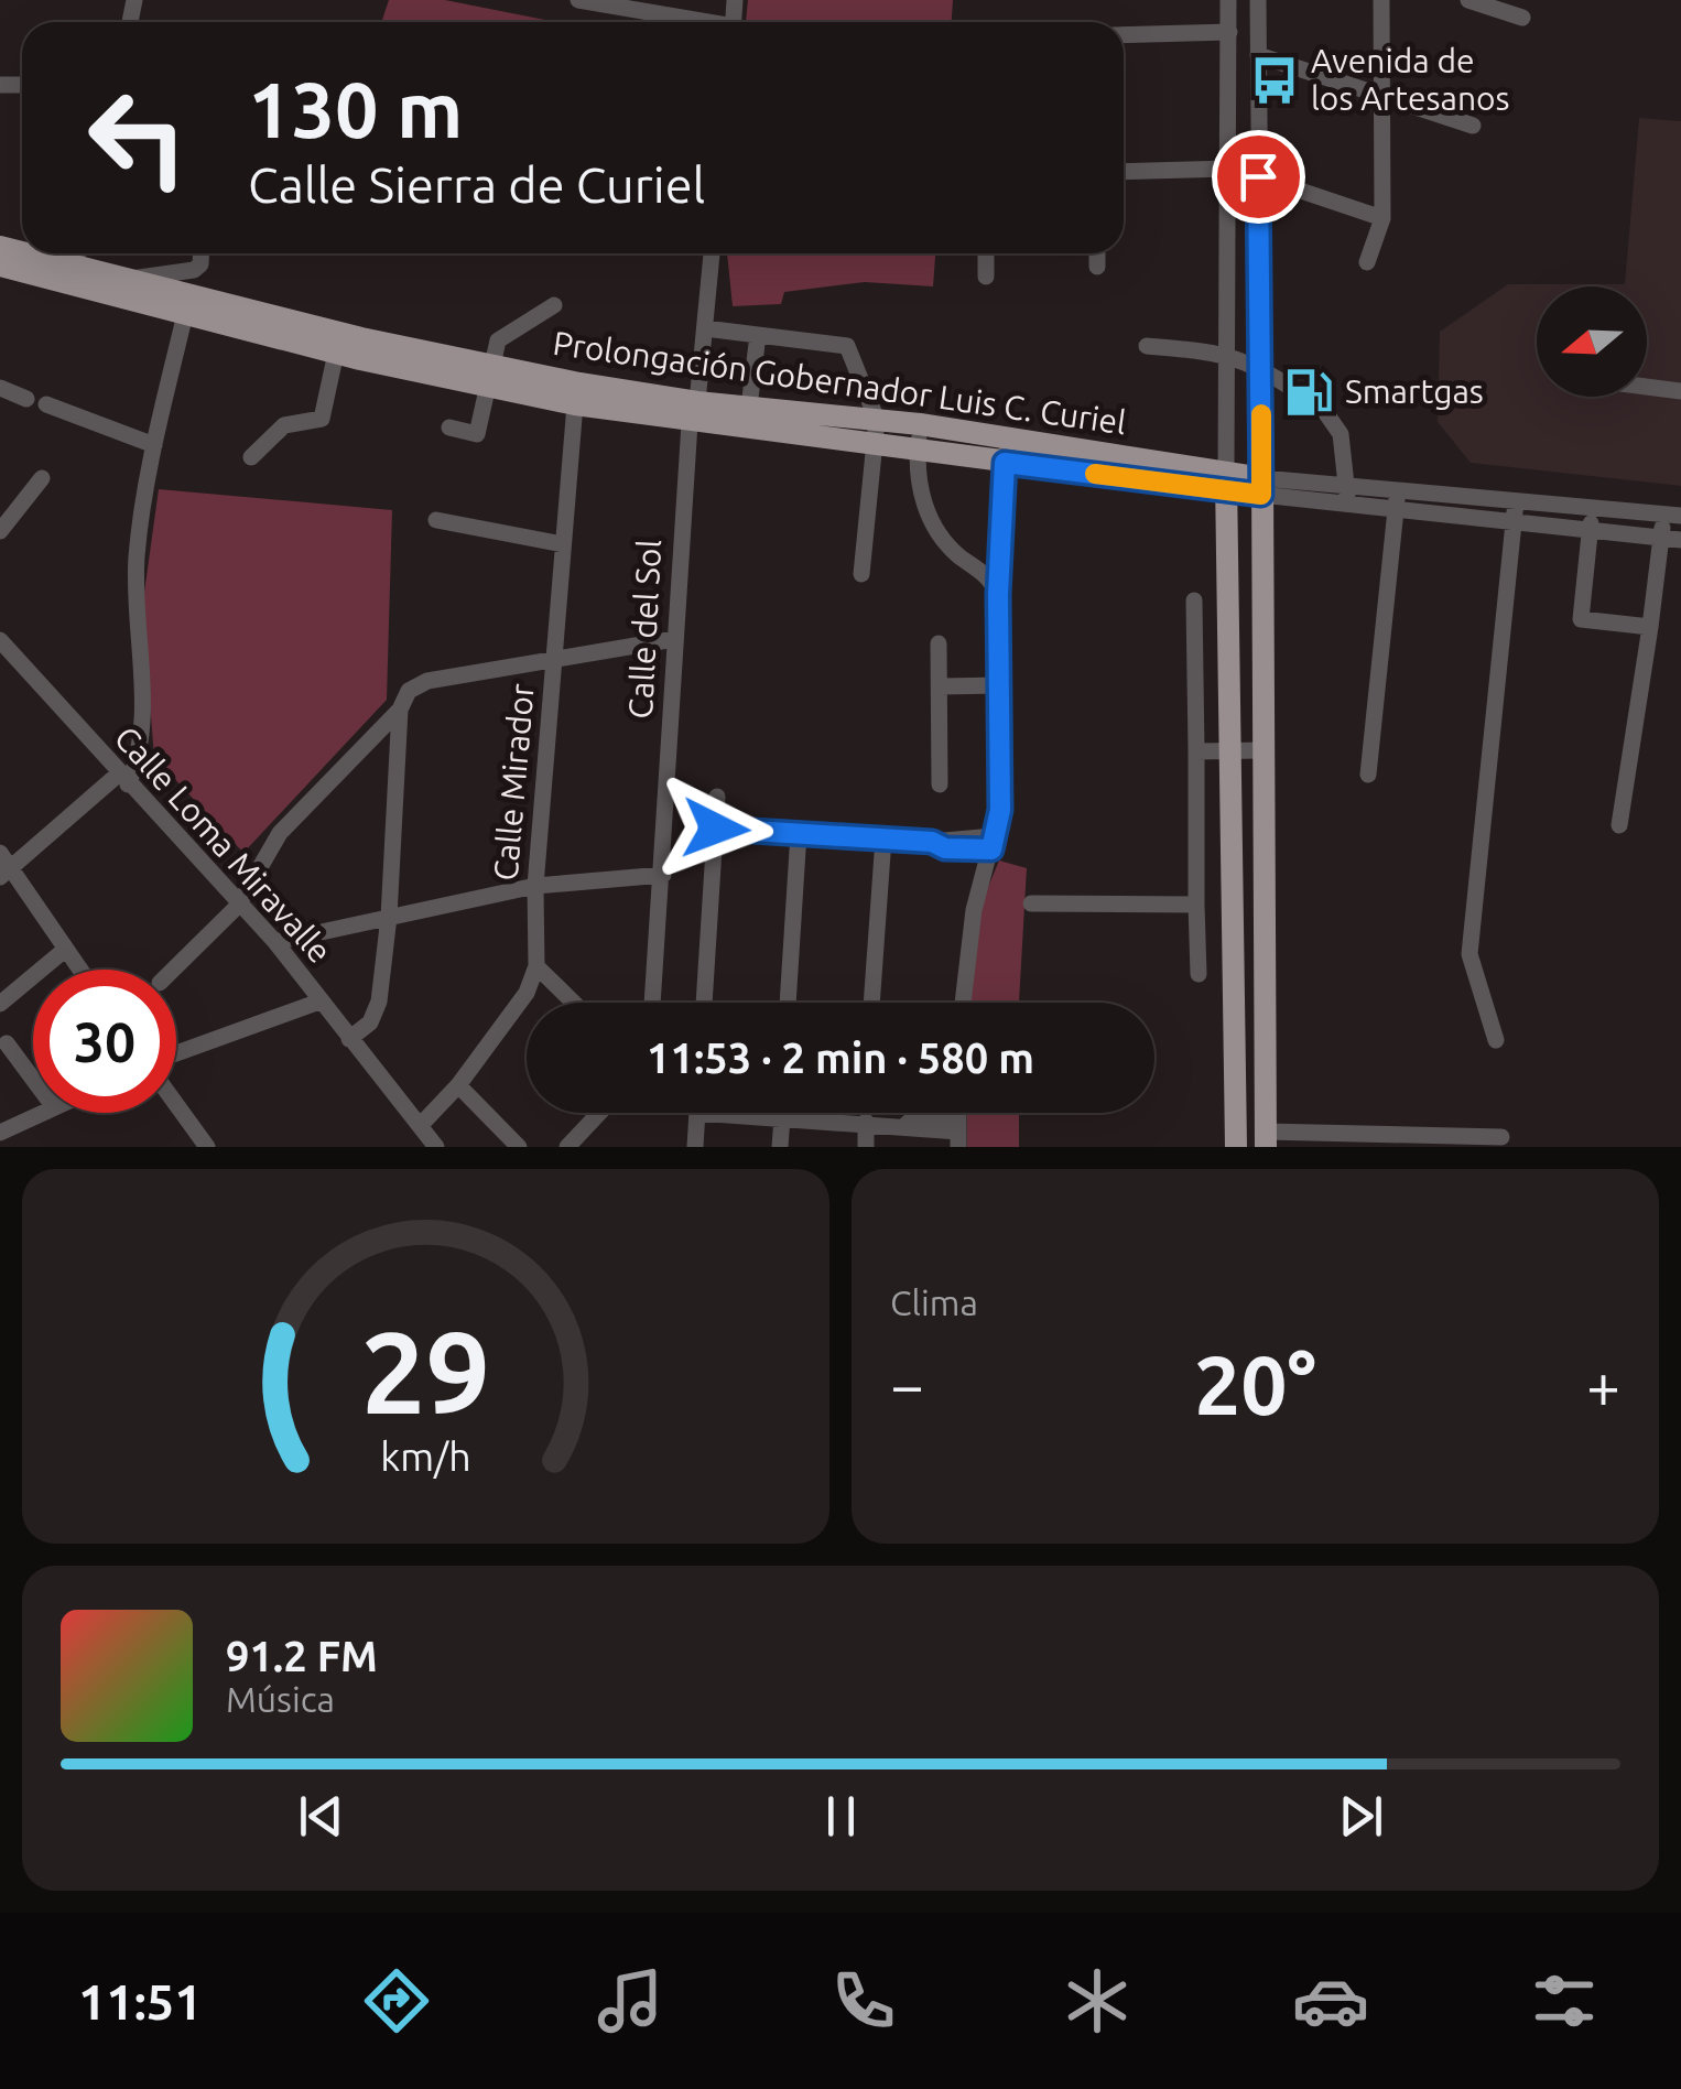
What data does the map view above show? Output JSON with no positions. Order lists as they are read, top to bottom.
{
  "streets": {
    "main road": ["Prolongación Gobernador Luis C. Curiel"],
    "street": ["Calle del Sol", "Calle Mirador", "Calle Loma Miravalle"]
  },
  "crossings": [
    ["Prolongación Gobernador Luis C. Curiel", "Calle del Sol"],
    ["Prolongación Gobernador Luis C. Curiel", "Calle Mirador"],
    ["Calle Mirador", "Calle Loma Miravalle"]
  ],
  "places": {
    "bus stop": ["Avenida de los Artesanos"],
    "fuel station": ["Smartgas"]
  },
  "north": "left",
  "page": {
    "turn": ["130 m", "Calle Sierra de Curiel"],
    "limit": "30",
    "trip": "11:53 · 2 min · 580 m",
    "tile": "Clima",
    "heat": ["−", "20°", "+"],
    "song": ["91.2 FM", "Música"],
    "tabs": "11:51",
    "gauge": ["29", "km/h"]
  }
}
